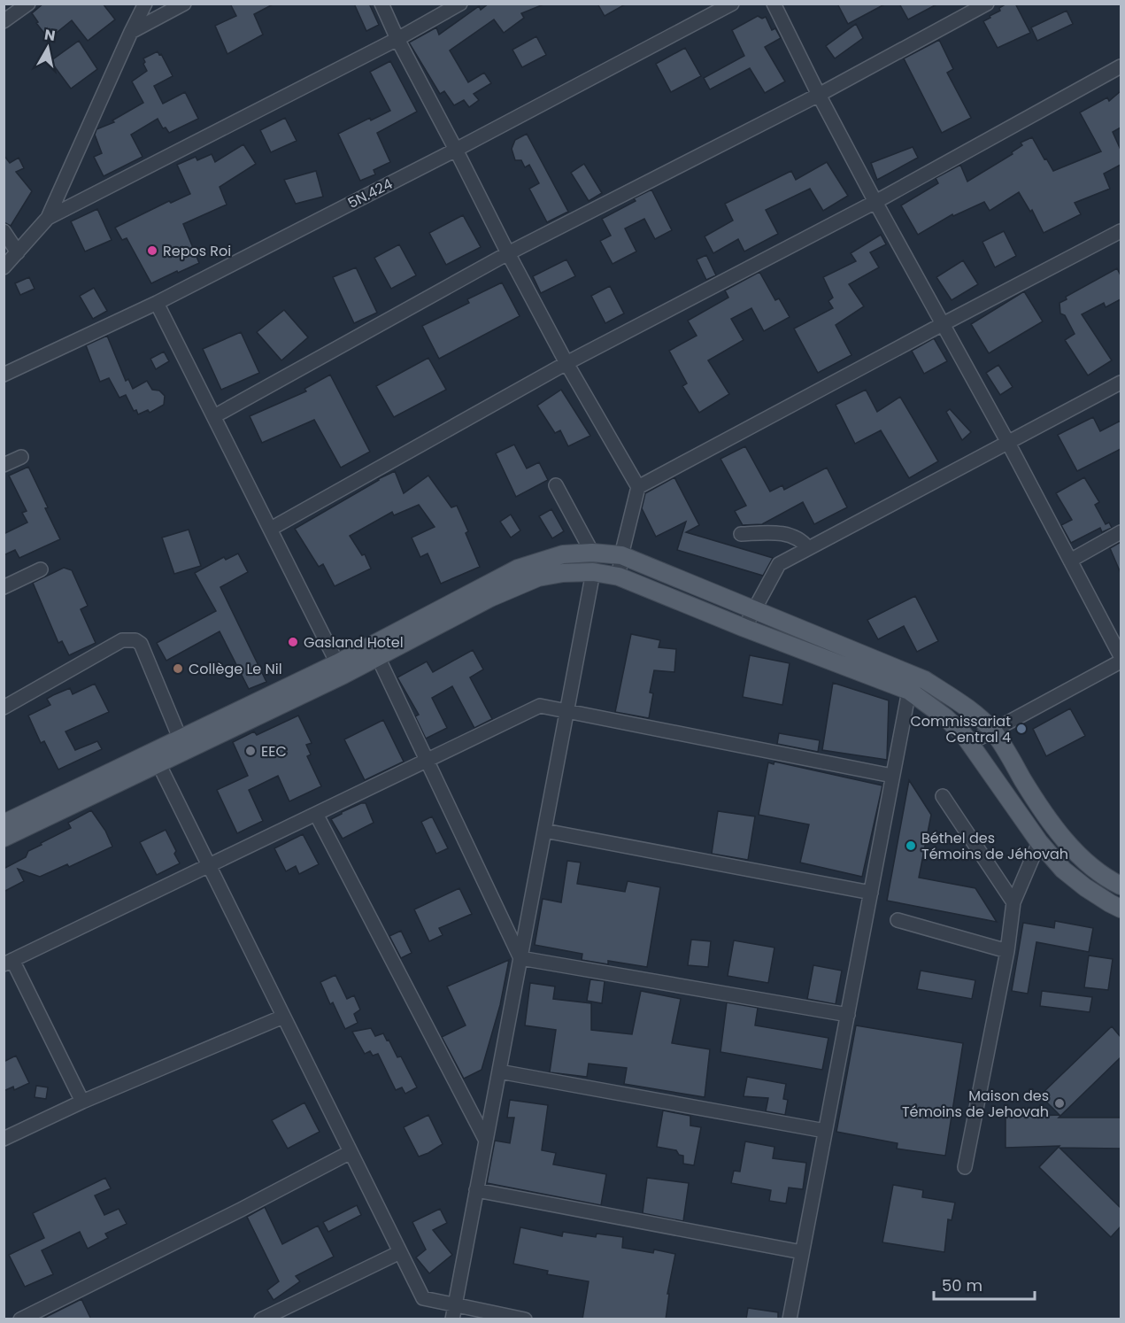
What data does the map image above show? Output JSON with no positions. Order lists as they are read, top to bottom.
{
  "streets": {
    "street": ["5N.424"]
  },
  "places": [
    "Repos Roi",
    "Gasland Hotel",
    "Collège Le Nil",
    "Commissariat Central 4",
    "EEC",
    "Béthel des Témoins de Jéhovah",
    "Maison des Témoins de Jehovah"
  ],
  "scale_bar": "50 m",
  "north": "top"
}
